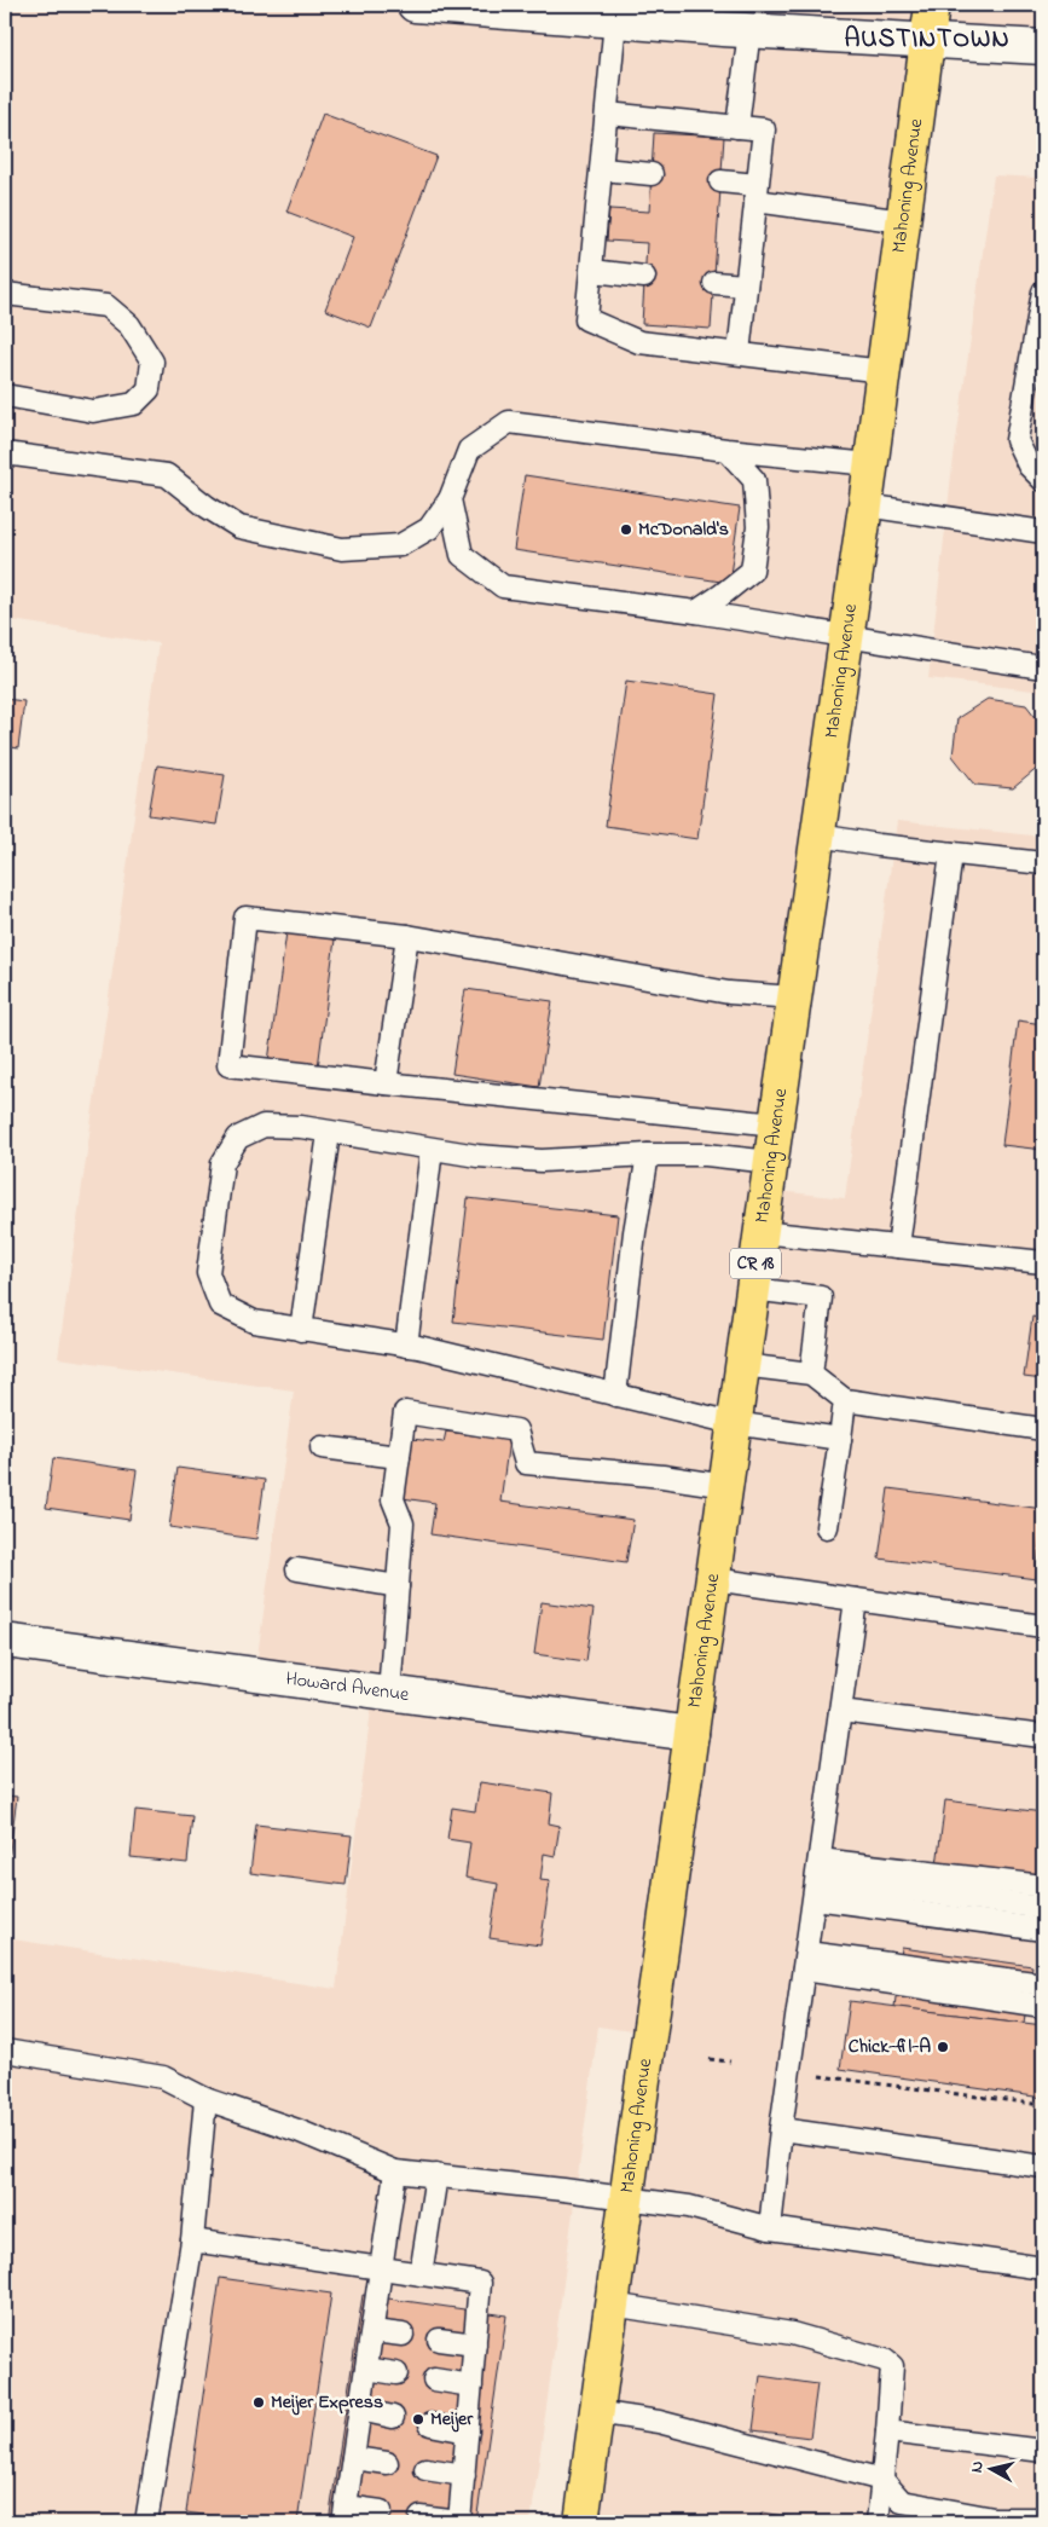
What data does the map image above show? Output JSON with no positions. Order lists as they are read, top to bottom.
{
  "streets": {
    "main road": ["Mahoning Avenue", "CR 18"],
    "street": ["Howard Avenue"]
  },
  "crossings": [
    ["Mahoning Avenue", "Howard Avenue"]
  ],
  "districts": ["AUSTINTOWN"],
  "places": [
    "McDonald's",
    "Chick-fil-A",
    "Meijer Express",
    "Meijer"
  ],
  "north": "left"
}
